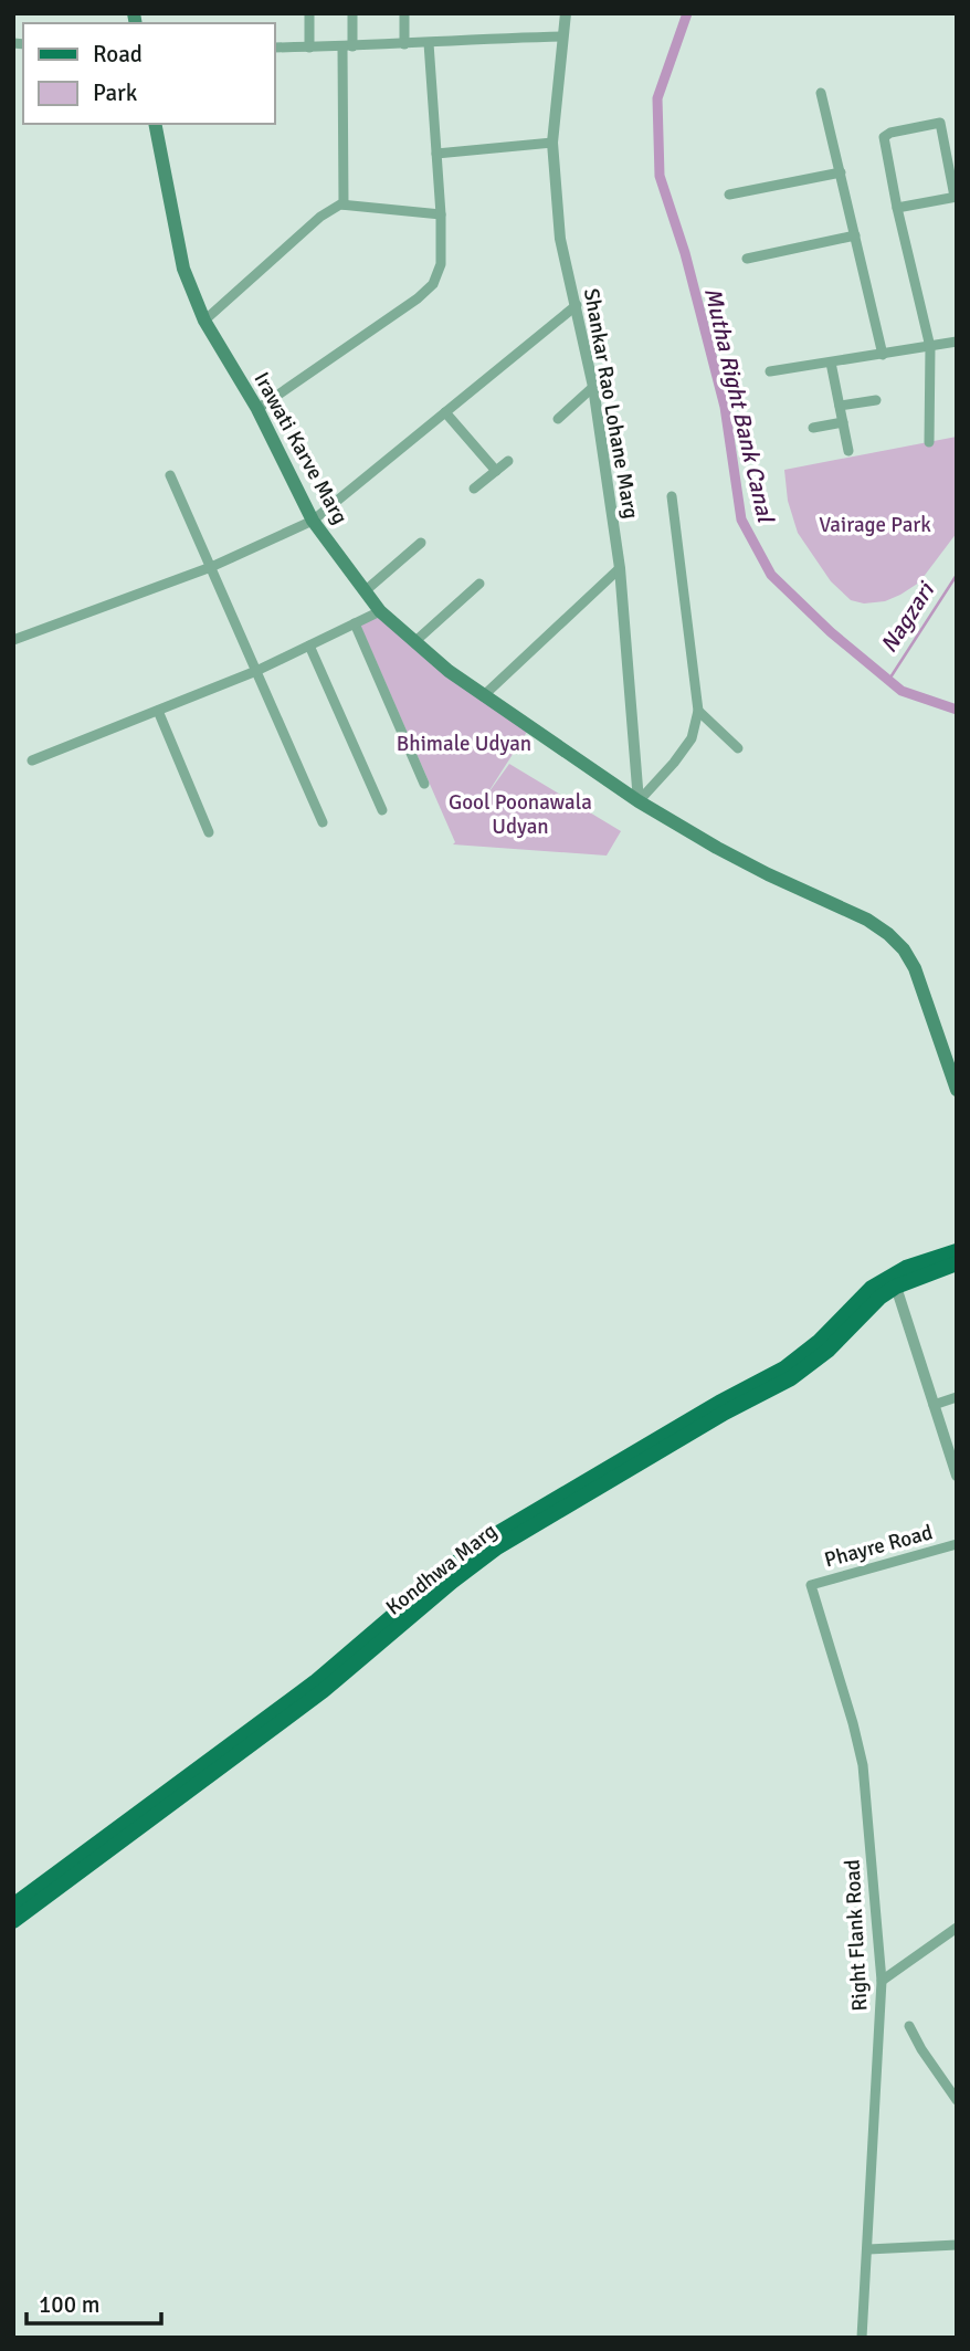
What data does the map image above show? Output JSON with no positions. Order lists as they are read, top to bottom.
{
  "streets": {
    "main road": ["Irawati Karve Marg", "Kondhwa Marg"],
    "street": ["Shankar Rao Lohane Marg", "Phayre Road", "Right Flank Road"]
  },
  "crossings": [
    ["Shankar Rao Lohane Marg", "Irawati Karve Marg"],
    ["Phayre Road", "Right Flank Road"]
  ],
  "water": ["Mutha Right Bank Canal", "Nagzari"],
  "parks": ["Vairage Park", "Bhimale Udyan", "Gool Poonawala Udyan"],
  "legend": ["Road", "Park"],
  "scale_bar": "100 m"
}
